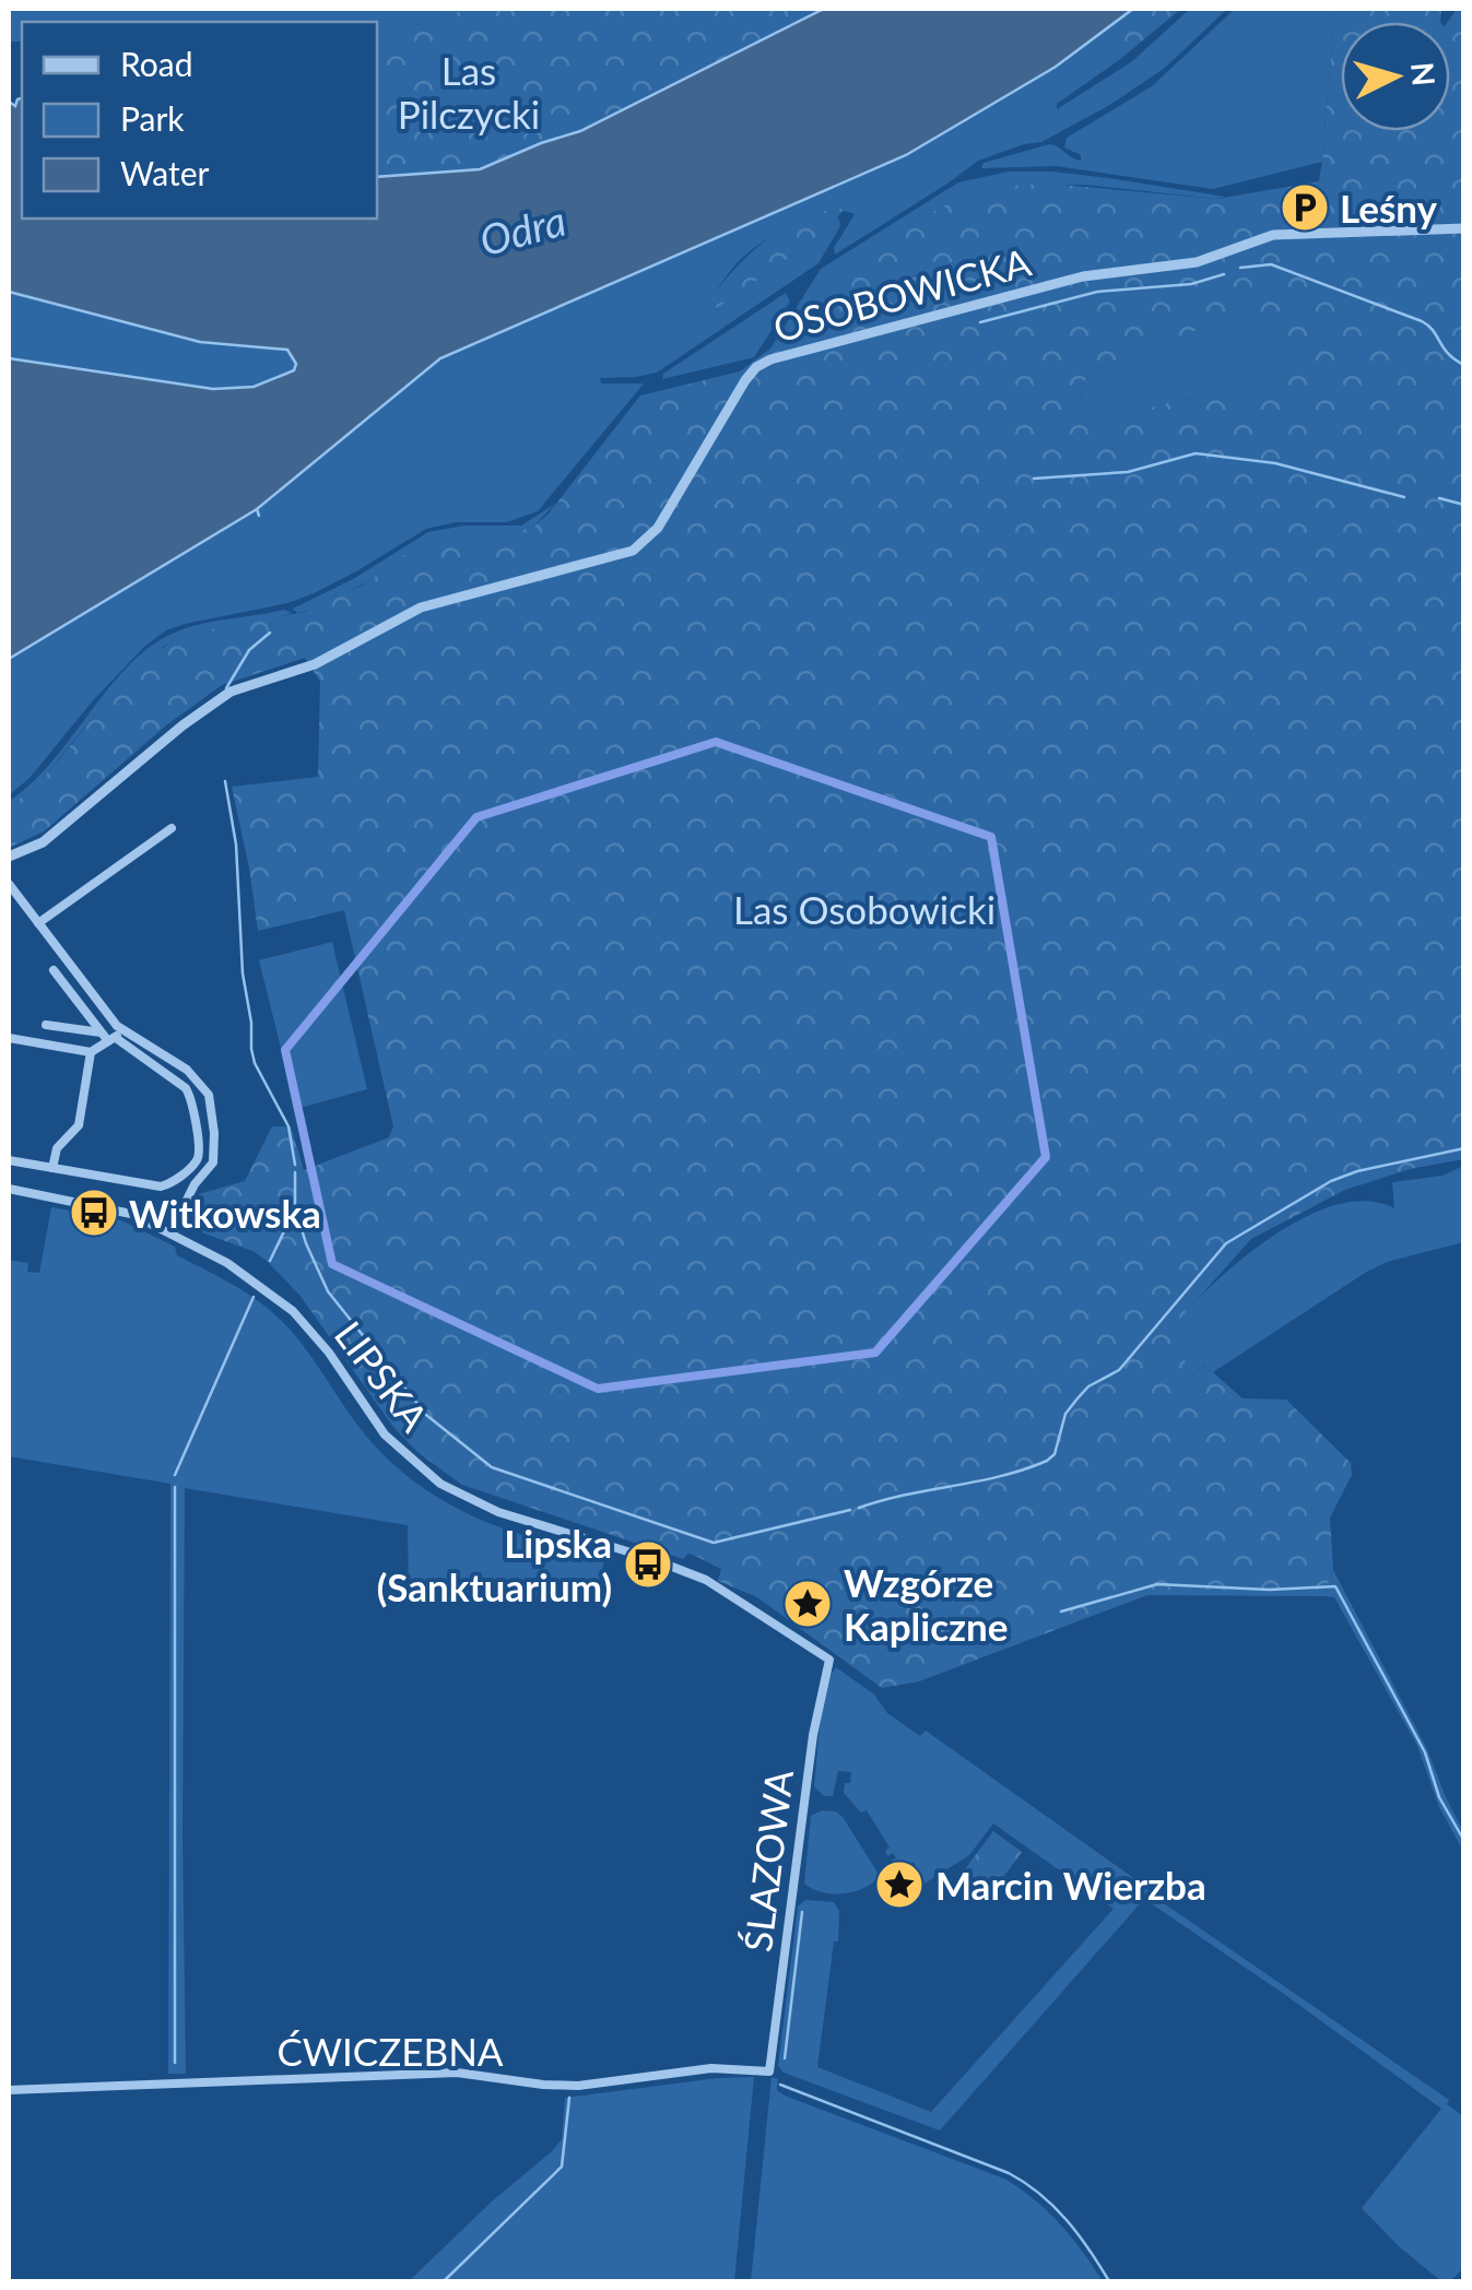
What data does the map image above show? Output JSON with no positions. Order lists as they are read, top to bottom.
{
  "streets": {
    "street": [
      "OSOBOWICKA",
      "LIPSKA",
      "ŚLAZOWA",
      "ĆWICZEBNA"
    ]
  },
  "crossings": [
    ["LIPSKA", "ŚLAZOWA"],
    ["ŚLAZOWA", "ĆWICZEBNA"]
  ],
  "water": ["Odra"],
  "parks": ["Las Pilczycki", "Las Osobowicki"],
  "places": {
    "parking": ["Leśny"],
    "bus stop": ["Witkowska", "Lipska (Sanktuarium)"],
    "place": ["Wzgórze Kapliczne", "Marcin Wierzba"]
  },
  "legend": ["Road", "Park", "Water"],
  "north": "right"
}
